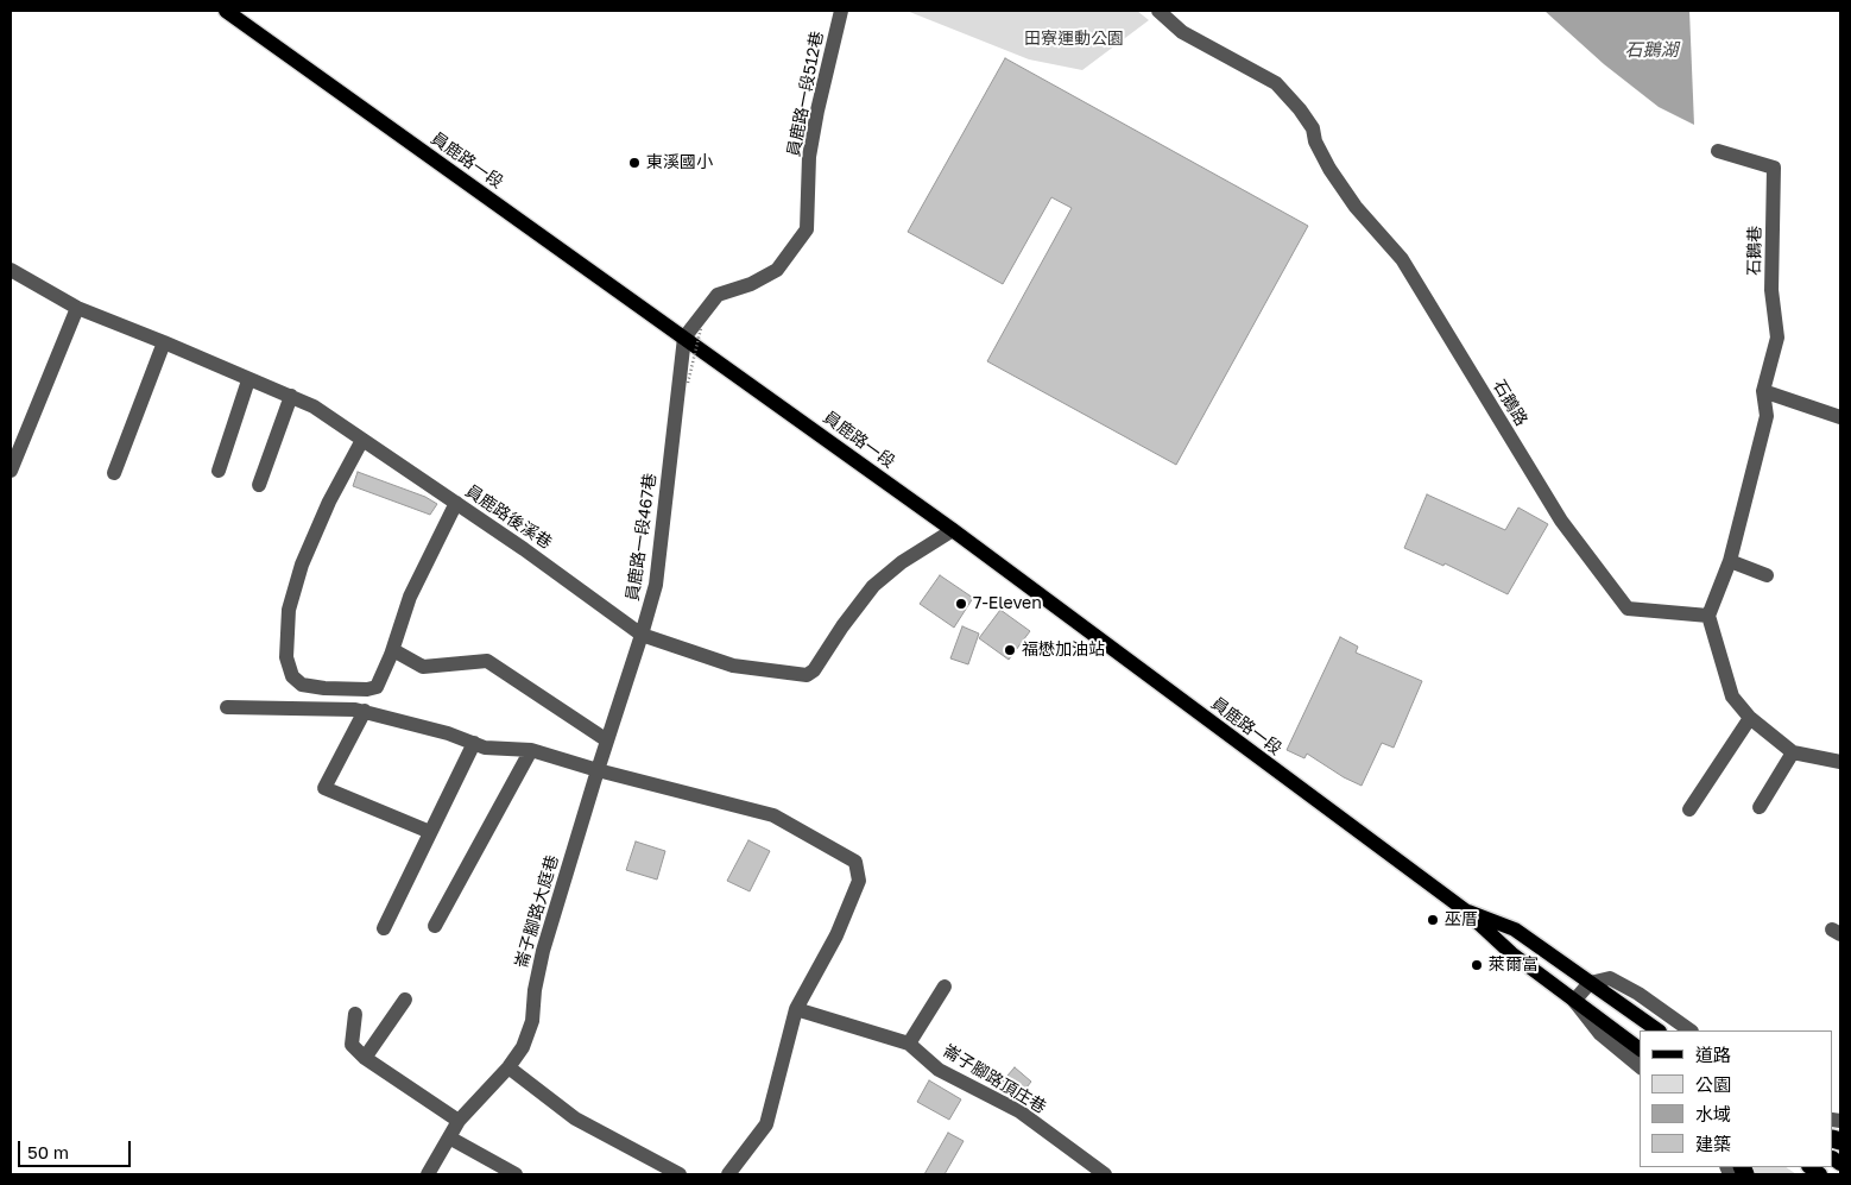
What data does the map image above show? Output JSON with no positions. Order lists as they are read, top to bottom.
{
  "streets": {
    "main road": ["員鹿路一段"],
    "street": [
      "員鹿路一段512巷",
      "石鵝巷",
      "石鵝路",
      "員鹿路後溪巷",
      "員鹿路一段467巷",
      "崙子腳路大庭巷",
      "崙子腳路頂庄巷"
    ]
  },
  "crossings": [
    ["員鹿路一段512巷", "員鹿路一段"],
    ["員鹿路一段512巷", "員鹿路一段467巷"],
    ["員鹿路一段", "員鹿路後溪巷"],
    ["員鹿路一段", "員鹿路一段467巷"],
    ["員鹿路後溪巷", "員鹿路一段467巷"],
    ["員鹿路一段467巷", "崙子腳路大庭巷"]
  ],
  "water": ["石鵝湖"],
  "parks": ["田寮運動公園"],
  "places": [
    "東溪國小",
    "7-Eleven",
    "福懋加油站",
    "巫厝",
    "萊爾富"
  ],
  "legend": [
    "道路",
    "公園",
    "水域",
    "建築"
  ],
  "scale_bar": "50 m"
}
